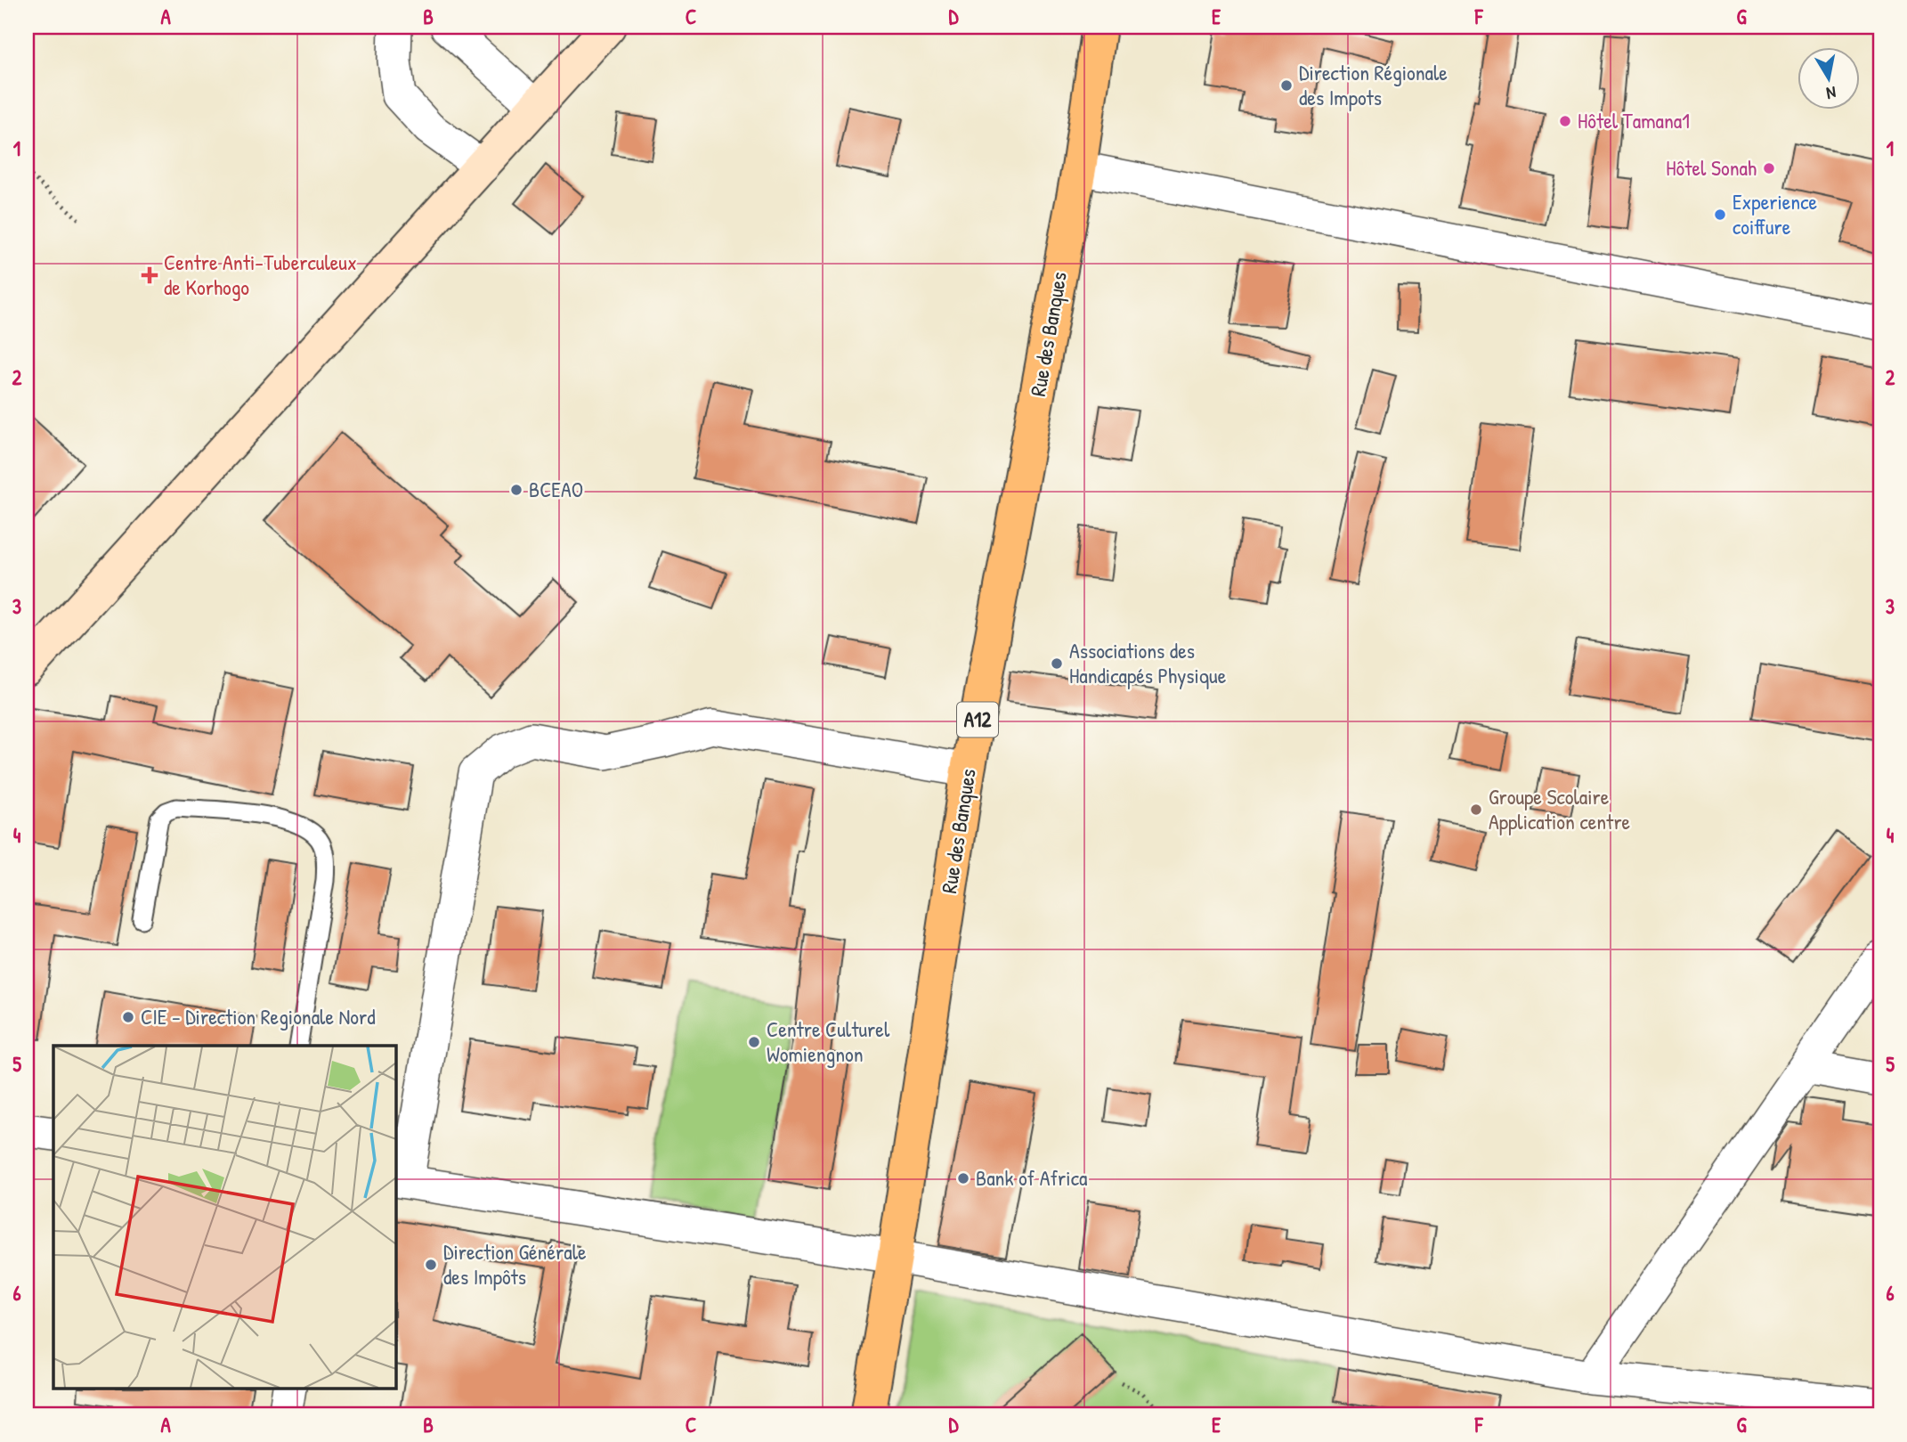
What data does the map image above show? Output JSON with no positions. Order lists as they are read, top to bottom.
{
  "streets": {
    "main road": ["Rue des Banques", "A12"]
  },
  "places": {
    "other": [
      "Direction Régionale des Impots",
      "Hôtel Tamana1",
      "Hôtel Sonah",
      "Experience coiffure",
      "BCEAO",
      "Associations des Handicapés Physique",
      "Groupe Scolaire Application centre",
      "CIE - Direction Regionale Nord",
      "Centre Culturel Womiengnon",
      "Bank of Africa",
      "Direction Générale des Impôts"
    ],
    "health": ["Centre Anti-Tuberculeux de Korhogo"]
  },
  "north": "bottom",
  "grid": {
    "columns": [
      "A",
      "B",
      "C",
      "D",
      "E",
      "F",
      "G"
    ],
    "rows": [
      "1",
      "2",
      "3",
      "4",
      "5",
      "6"
    ]
  }
}
